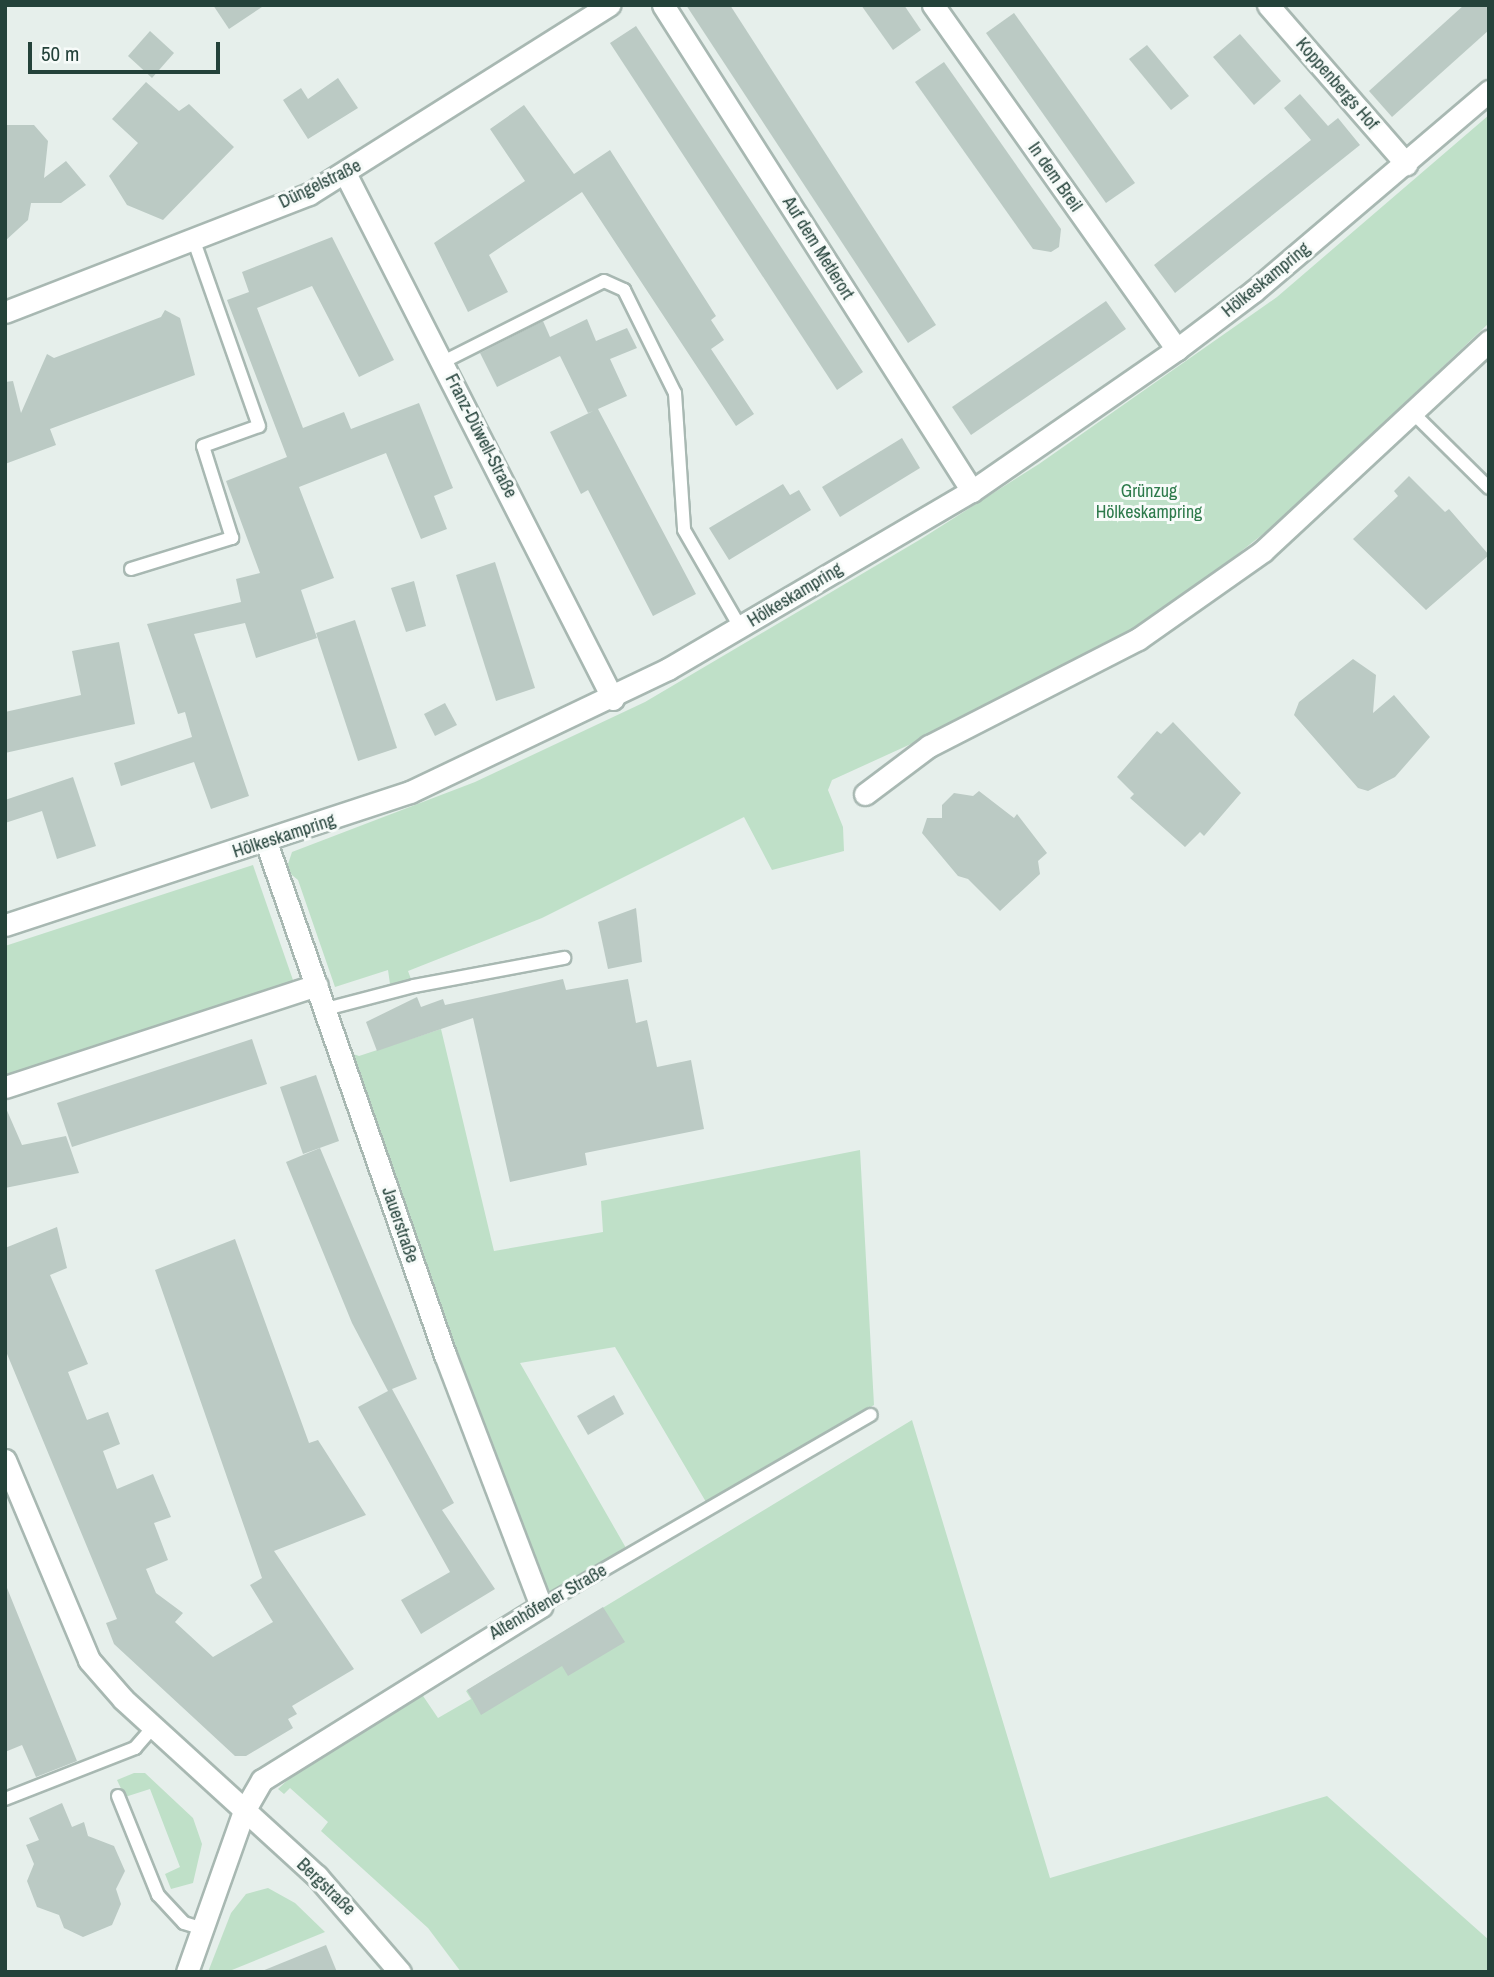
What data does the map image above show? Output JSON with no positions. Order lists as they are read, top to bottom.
{
  "streets": {
    "street": [
      "Koppenbergs Hof",
      "In dem Breil",
      "Düngelstraße",
      "Auf dem Metlerort",
      "Hölkeskampring",
      "Franz-Düwell-Straße",
      "Jauerstraße",
      "Altenhöfener Straße",
      "Bergstraße"
    ]
  },
  "crossings": [
    ["Koppenbergs Hof", "Hölkeskampring"],
    ["In dem Breil", "Hölkeskampring"],
    ["Düngelstraße", "Franz-Düwell-Straße"],
    ["Auf dem Metlerort", "Hölkeskampring"],
    ["Hölkeskampring", "Franz-Düwell-Straße"],
    ["Hölkeskampring", "Jauerstraße"],
    ["Jauerstraße", "Altenhöfener Straße"],
    ["Altenhöfener Straße", "Bergstraße"]
  ],
  "parks": ["Grünzug Hölkeskampring"],
  "scale_bar": "50 m"
}
